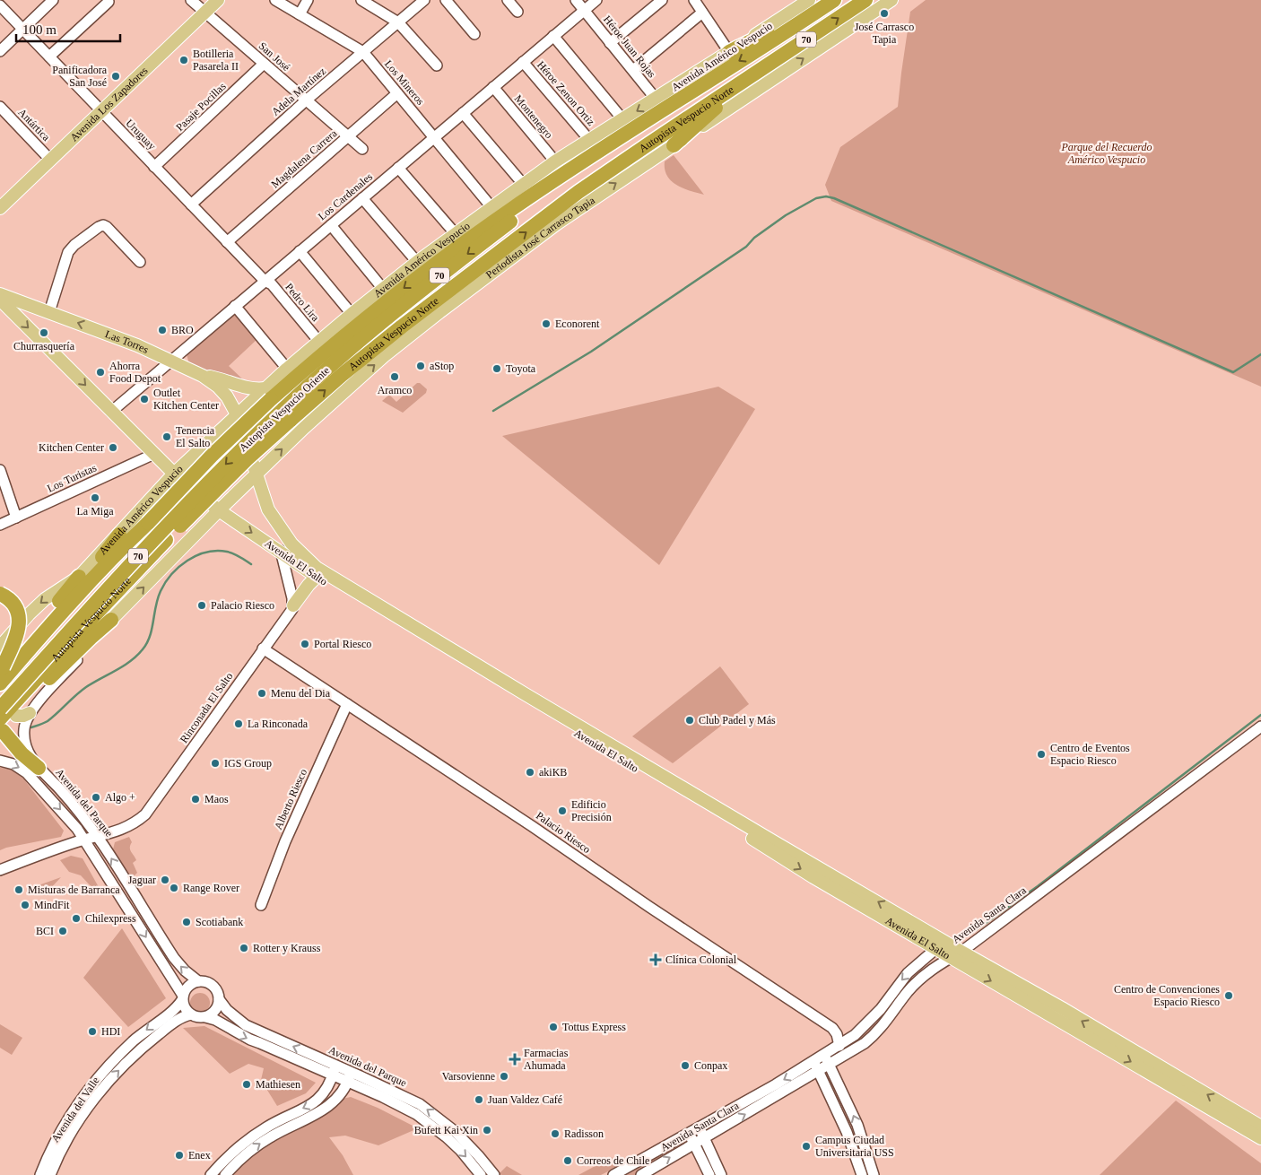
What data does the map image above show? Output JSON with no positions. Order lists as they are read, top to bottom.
{
  "streets": {
    "highway": ["70", "Autopista Vespucio Norte", "Autopista Vespucio Oriente"],
    "main road": [
      "Avenida Américo Vespucio",
      "Avenida Los Zapadores",
      "Periodista José Carrasco Tapia",
      "Las Torres",
      "Avenida El Salto"
    ],
    "street": [
      "Héroe Juan Rojas",
      "San José",
      "Los Mineros",
      "Adela Martínez",
      "Héroe Zenon Ortiz",
      "Pasaje Pocillas",
      "Montenegro",
      "Antártica",
      "Uruguay",
      "Magdalena Carrera",
      "Los Cardenales",
      "Pedro Lira",
      "Los Turistas",
      "Rinconada El Salto",
      "Alberto Riesco",
      "Avenida del Parque",
      "Palacio Riesco",
      "Avenida Santa Clara",
      "Avenida del Valle"
    ]
  },
  "crossings": [
    ["Héroe Juan Rojas", "Avenida Américo Vespucio"],
    ["Héroe Juan Rojas", "Los Cardenales"],
    ["San José", "Adela Martínez"],
    ["San José", "Avenida Los Zapadores"],
    ["San José", "Pasaje Pocillas"],
    ["San José", "Magdalena Carrera"],
    ["Avenida Américo Vespucio", "Los Mineros"],
    ["Avenida Américo Vespucio", "Héroe Zenon Ortiz"],
    ["Avenida Américo Vespucio", "Montenegro"],
    ["Avenida Américo Vespucio", "Autopista Vespucio Norte"],
    ["Avenida Américo Vespucio", "Pedro Lira"],
    ["Avenida Américo Vespucio", "Las Torres"],
    ["Avenida Américo Vespucio", "Avenida El Salto"],
    ["Los Mineros", "Adela Martínez"],
    ["Los Mineros", "Magdalena Carrera"],
    ["Los Mineros", "Los Cardenales"],
    ["Adela Martínez", "Uruguay"],
    ["Héroe Zenon Ortiz", "Los Cardenales"],
    ["Avenida Los Zapadores", "Antártica"],
    ["Avenida Los Zapadores", "Uruguay"],
    ["Pasaje Pocillas", "Uruguay"],
    ["Montenegro", "Los Cardenales"],
    ["Autopista Vespucio Norte", "Autopista Vespucio Oriente"],
    ["Uruguay", "Magdalena Carrera"],
    ["Uruguay", "Los Cardenales"],
    ["Uruguay", "Pedro Lira"],
    ["Los Cardenales", "Pedro Lira"],
    ["Los Cardenales", "Las Torres"],
    ["Los Cardenales", "Avenida El Salto"],
    ["Periodista José Carrasco Tapia", "Avenida El Salto"],
    ["Las Torres", "Avenida El Salto"],
    ["Los Turistas", "Avenida El Salto"],
    ["Avenida El Salto", "Avenida Santa Clara"],
    ["Rinconada El Salto", "Avenida del Parque"],
    ["Rinconada El Salto", "Palacio Riesco"],
    ["Alberto Riesco", "Palacio Riesco"],
    ["Avenida del Parque", "Avenida del Valle"],
    ["Palacio Riesco", "Avenida Santa Clara"]
  ],
  "one_way": ["Periodista José Carrasco Tapia", "Las Torres"],
  "parks": ["Parque del Recuerdo Américo Vespucio"],
  "places": {
    "other": [
      "José Carrasco Tapia",
      "Botilleria Pasarela II",
      "Panificadora San José",
      "Econorent",
      "BRO",
      "Churrasquería",
      "aStop",
      "Toyota",
      "Ahorra Food Depot",
      "Aramco",
      "Outlet Kitchen Center",
      "Tenencia El Salto",
      "Kitchen Center",
      "La Miga",
      "Palacio Riesco",
      "Portal Riesco",
      "Menu del Dia",
      "Club Padel y Más",
      "La Rinconada",
      "Centro de Eventos Espacio Riesco",
      "IGS Group",
      "akiKB",
      "Algo +",
      "Maos",
      "Edificio Precisión",
      "Jaguar",
      "Range Rover",
      "Misturas de Barranca",
      "MindFit",
      "Chilexpress",
      "Scotiabank",
      "BCI",
      "Rotter y Krauss",
      "Centro de Convenciones Espacio Riesco",
      "Tottus Express",
      "HDI",
      "Conpax",
      "Varsovienne",
      "Mathiesen",
      "Juan Valdez Café",
      "Bufett Kai Xin",
      "Radisson",
      "Campus Ciudad Universitaria USS",
      "Enex",
      "Correos de Chile"
    ],
    "health": ["Clínica Colonial", "Farmacias Ahumada"]
  },
  "scale_bar": "100 m"
}
